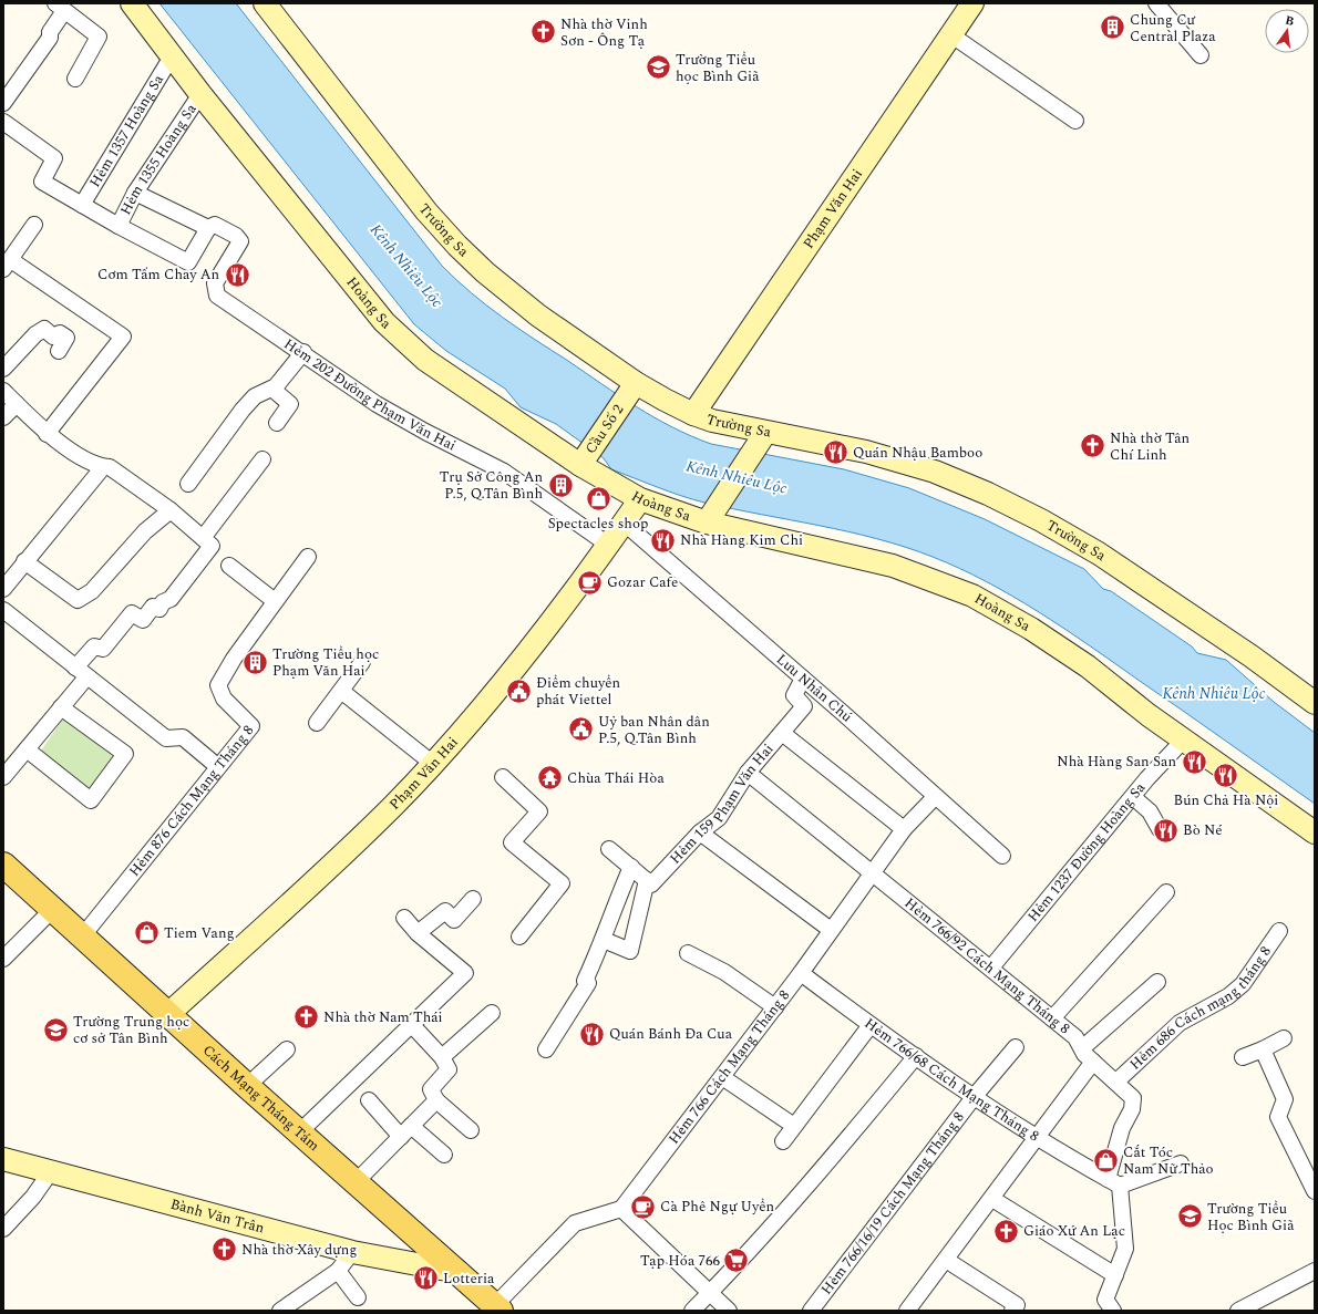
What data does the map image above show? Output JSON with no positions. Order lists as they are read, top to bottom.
{
  "streets": {
    "main road": ["Cách Mạng Tháng Tám"],
    "street": [
      "Hẻm 1357 Hoàng Sa",
      "Hẻm 1355 Hoàng Sa",
      "Phạm Văn Hai",
      "Trường Sa",
      "Hoàng Sa",
      "Hẻm 202 Đường Phạm Văn Hai",
      "Cầu Số 2",
      "Lưu Nhân Chú",
      "Hẻm 876 Cách Mạng Tháng 8",
      "Hẻm 159 Phạm Văn Hai",
      "Hẻm 1237 Đường Hoàng Sa",
      "Hẻm 766/92 Cách Mạng Tháng 8",
      "Hẻm 686 Cách mạng tháng 8",
      "Hẻm 766 Cách Mạng Tháng 8",
      "Hẻm 766/68 Cách Mạng Tháng 8",
      "Hẻm 766/16/19 Cách Mạng Tháng 8",
      "Bành Văn Trân"
    ]
  },
  "crossings": [
    ["Hẻm 1357 Hoàng Sa", "Hoàng Sa"],
    ["Hẻm 1355 Hoàng Sa", "Hoàng Sa"],
    ["Phạm Văn Hai", "Trường Sa"],
    ["Phạm Văn Hai", "Hoàng Sa"],
    ["Phạm Văn Hai", "Hẻm 202 Đường Phạm Văn Hai"],
    ["Phạm Văn Hai", "Lưu Nhân Chú"],
    ["Phạm Văn Hai", "Cách Mạng Tháng Tám"],
    ["Trường Sa", "Cầu Số 2"],
    ["Hoàng Sa", "Cầu Số 2"],
    ["Hoàng Sa", "Hẻm 1237 Đường Hoàng Sa"],
    ["Lưu Nhân Chú", "Hẻm 159 Phạm Văn Hai"],
    ["Lưu Nhân Chú", "Hẻm 766 Cách Mạng Tháng 8"],
    ["Hẻm 876 Cách Mạng Tháng 8", "Cách Mạng Tháng Tám"],
    ["Hẻm 159 Phạm Văn Hai", "Hẻm 766/92 Cách Mạng Tháng 8"],
    ["Hẻm 1237 Đường Hoàng Sa", "Hẻm 766/92 Cách Mạng Tháng 8"],
    ["Hẻm 766/92 Cách Mạng Tháng 8", "Hẻm 686 Cách mạng tháng 8"],
    ["Hẻm 766/92 Cách Mạng Tháng 8", "Hẻm 766 Cách Mạng Tháng 8"],
    ["Hẻm 686 Cách mạng tháng 8", "Hẻm 766/68 Cách Mạng Tháng 8"],
    ["Hẻm 766 Cách Mạng Tháng 8", "Hẻm 766/68 Cách Mạng Tháng 8"],
    ["Hẻm 766/68 Cách Mạng Tháng 8", "Hẻm 766/16/19 Cách Mạng Tháng 8"],
    ["Cách Mạng Tháng Tám", "Bành Văn Trân"]
  ],
  "water": ["Kênh Nhiêu Lộc"],
  "places": {
    "building": ["Chung Cư Central Plaza", "Trụ Sở Công An P.5, Q.Tân Bình", "Trường Tiểu học Phạm Văn Hai"],
    "church": [
      "Nhà thờ Vinh Sơn - Ông Tạ",
      "Nhà thờ Tân Chí Linh",
      "Nhà thờ Nam Thái",
      "Giáo Xứ An Lạc",
      "Nhà thờ Xây dựng"
    ],
    "school or university": ["Trường Tiểu học Bình Giã", "Trường Trung học cơ sở Tân Bình", "Trường Tiểu Học Bình Giã"],
    "restaurant": [
      "Cơm Tấm Chay An",
      "Quán Nhậu Bamboo",
      "Nhà Hàng Kim Chi",
      "Nhà Hàng San San",
      "Bún Chả Hà Nội",
      "Bò Né",
      "Quán Bánh Đa Cua",
      "Lotteria"
    ],
    "shop": ["Spectacles shop", "Tiem Vang", "Cắt Tóc Nam Nữ Thảo"],
    "cafe": ["Gozar Cafe", "Cà Phê Ngự Uyển"],
    "public building": ["Điểm chuyển phát Viettel", "Uỷ ban Nhân dân P.5, Q.Tân Bình"],
    "temple": ["Chùa Thái Hòa"],
    "supermarket": ["Tạp Hóa 766"]
  },
  "north": "top"
}
